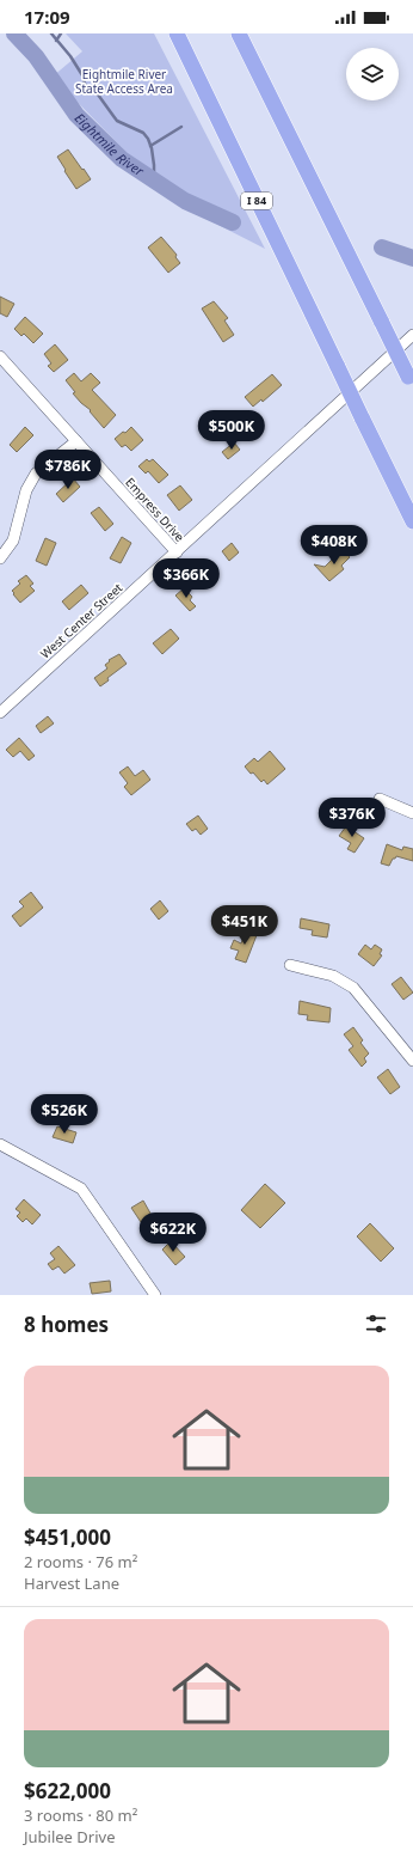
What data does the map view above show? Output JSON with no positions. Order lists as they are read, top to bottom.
{
  "streets": {
    "highway": ["I 84"],
    "street": ["Empress Drive", "West Center Street"]
  },
  "crossings": [
    ["Empress Drive", "West Center Street"]
  ],
  "water": ["Eightmile River"],
  "parks": ["Eightmile River State Access Area"],
  "page": {
    "status": "17:09",
    "price": [
      "$500K",
      "$786K",
      "$408K",
      "$366K",
      "$376K",
      "$451K",
      "$526K",
      "$622K"
    ],
    "heading": "8 homes",
    "list": [
      {
        "name": "$451,000",
        "note": "2 rooms · 76 m² · Harvest Lane"
      },
      {
        "name": "$622,000",
        "note": "3 rooms · 80 m² · Jubilee Drive"
      }
    ]
  }
}
